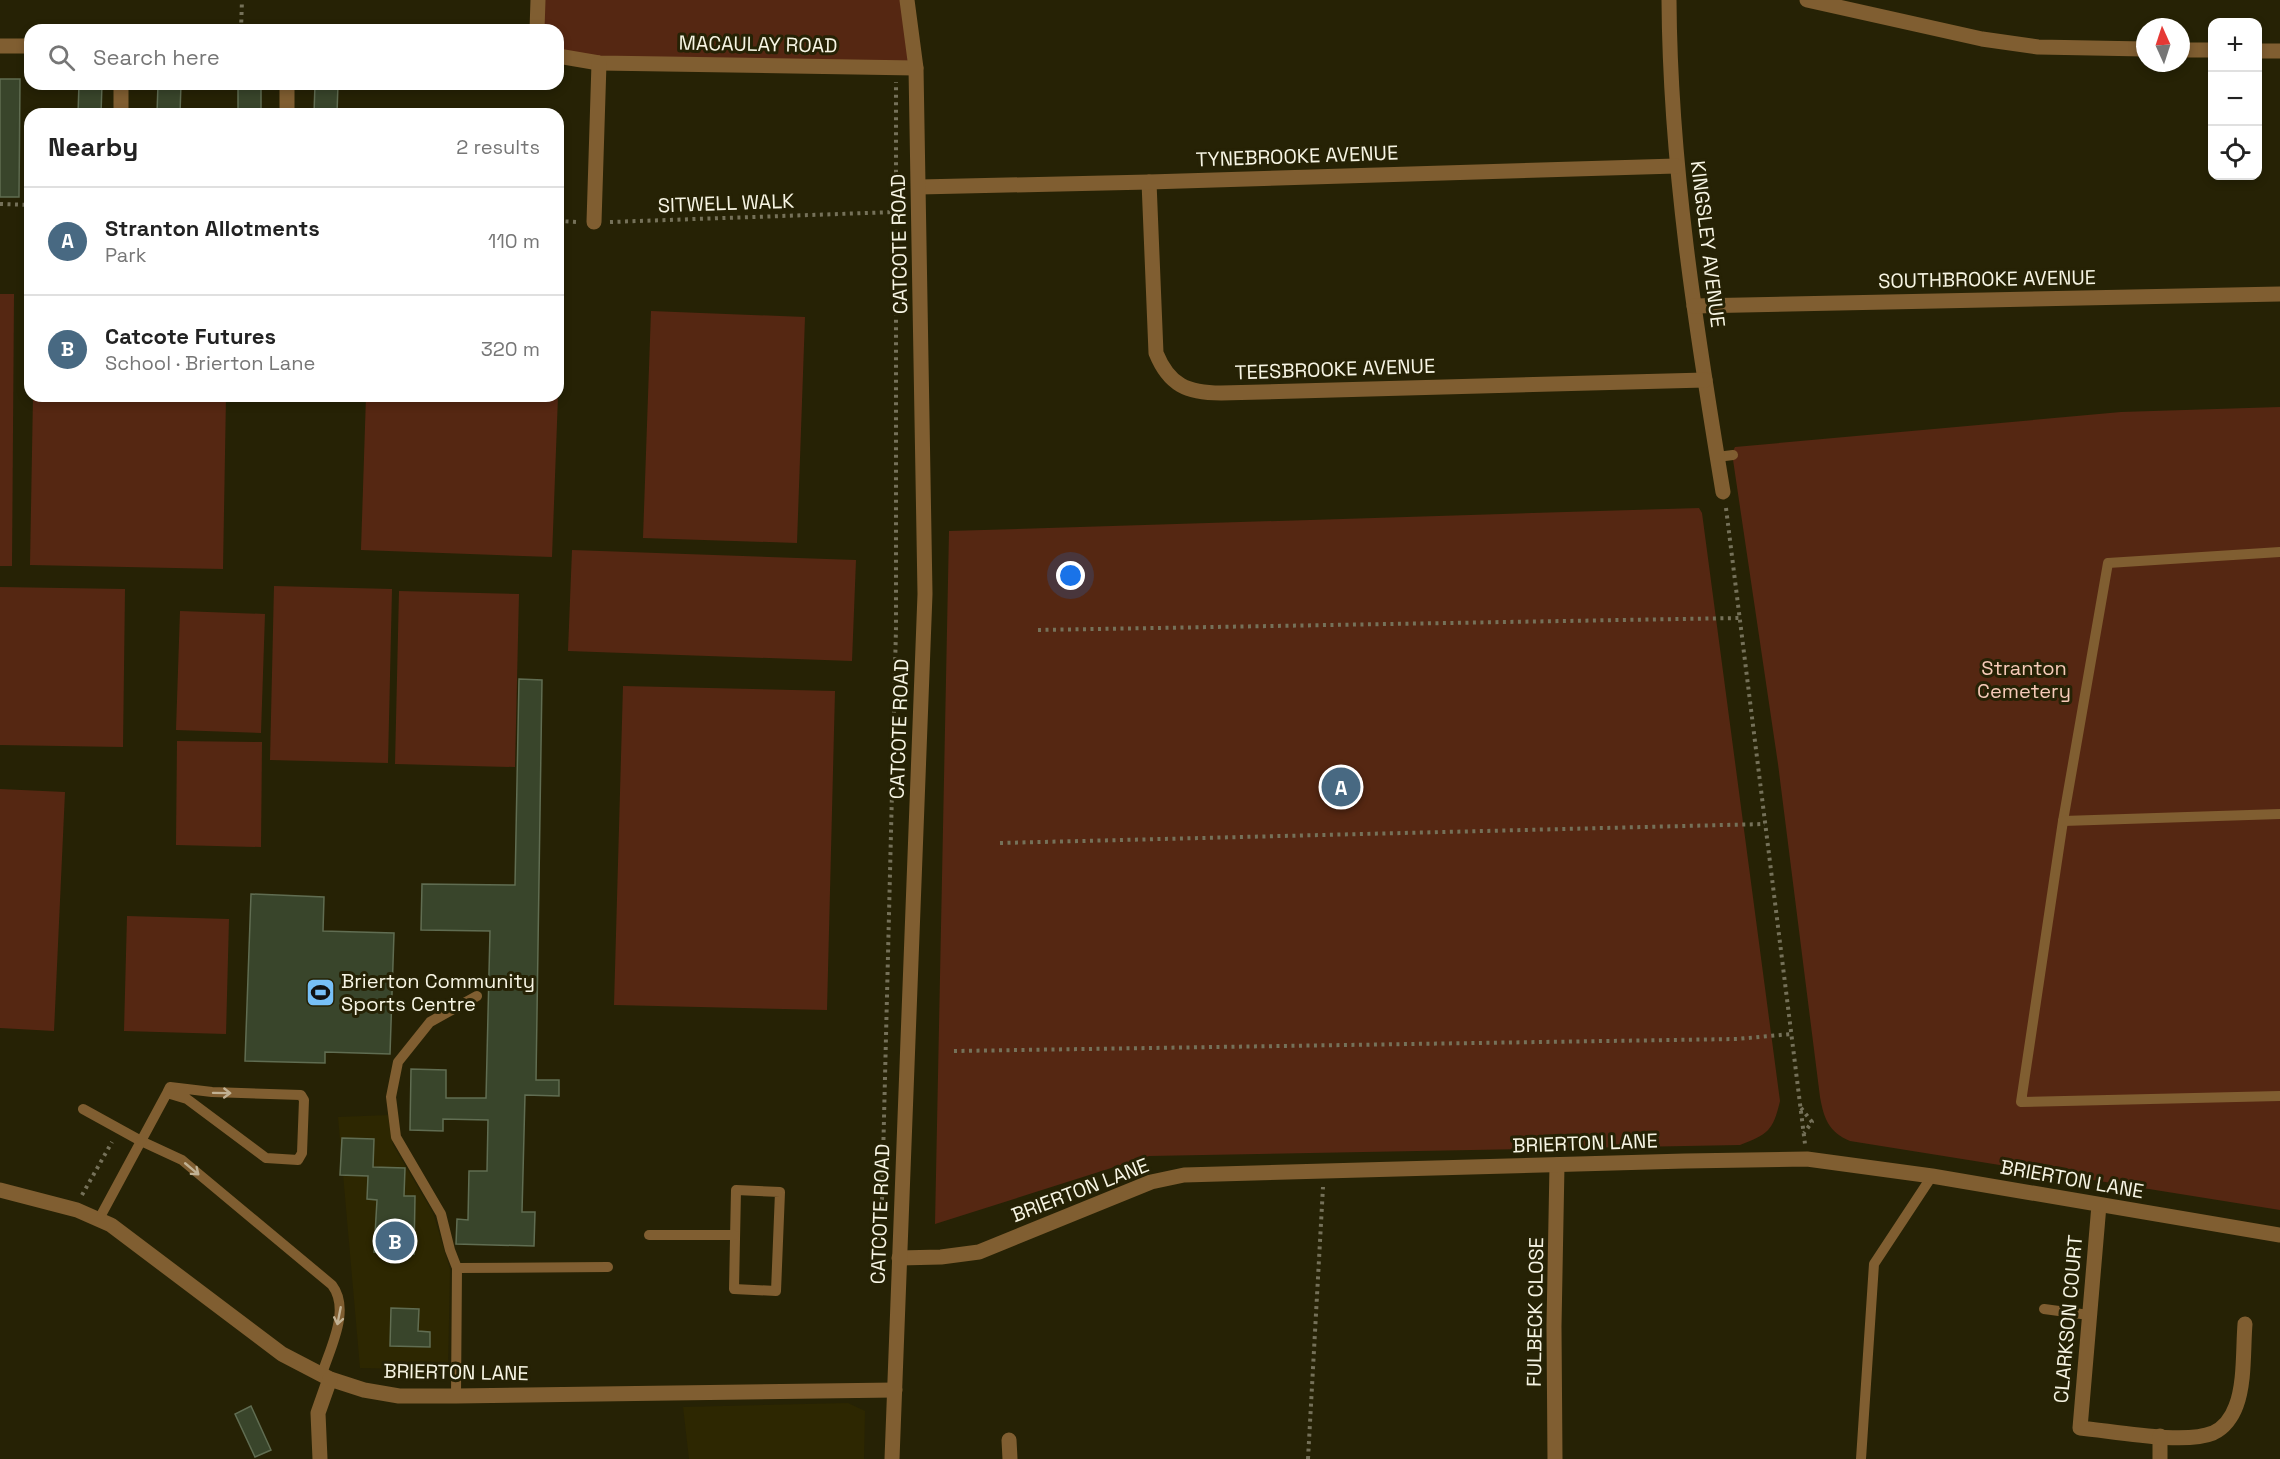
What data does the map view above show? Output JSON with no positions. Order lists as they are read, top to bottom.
{
  "streets": {
    "street": [
      "MACAULAY ROAD",
      "TYNEBROOKE AVENUE",
      "CATCOTE ROAD",
      "KINGSLEY AVENUE",
      "SOUTHBROOKE AVENUE",
      "TEESBROOKE AVENUE",
      "BRIERTON LANE",
      "FULBECK CLOSE",
      "CLARKSON COURT"
    ],
    "path": ["SITWELL WALK"]
  },
  "crossings": [
    ["MACAULAY ROAD", "CATCOTE ROAD"],
    ["TYNEBROOKE AVENUE", "CATCOTE ROAD"],
    ["TYNEBROOKE AVENUE", "KINGSLEY AVENUE"],
    ["TYNEBROOKE AVENUE", "TEESBROOKE AVENUE"],
    ["CATCOTE ROAD", "BRIERTON LANE"],
    ["KINGSLEY AVENUE", "SOUTHBROOKE AVENUE"],
    ["KINGSLEY AVENUE", "TEESBROOKE AVENUE"],
    ["BRIERTON LANE", "FULBECK CLOSE"],
    ["BRIERTON LANE", "CLARKSON COURT"]
  ],
  "parks": ["Stranton Cemetery"],
  "places": {
    "sports": ["Brierton Community Sports Centre"]
  },
  "north": "top",
  "page": {
    "map_buttons": ["+", "−"],
    "search": "Search here",
    "heading": ["Nearby", "2 results"],
    "list": [
      {
        "mark": "A",
        "name": "Stranton Allotments",
        "note": "Park",
        "value": "110 m"
      },
      {
        "mark": "B",
        "name": "Catcote Futures",
        "note": "School · Brierton Lane",
        "value": "320 m"
      }
    ],
    "pins": ["A", "B"]
  }
}
